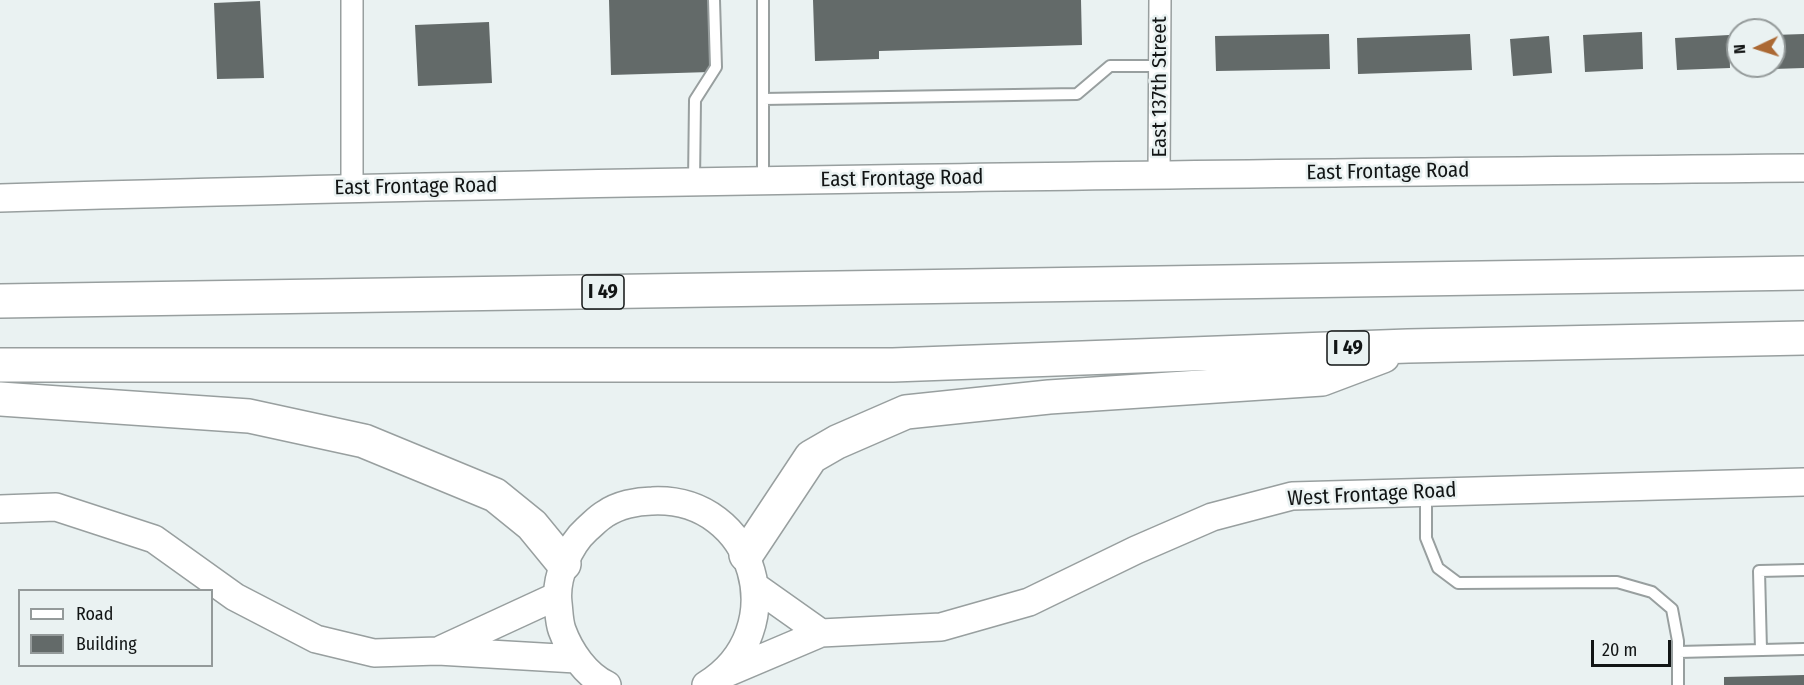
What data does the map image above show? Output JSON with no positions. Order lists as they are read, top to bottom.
{
  "streets": {
    "highway": ["I 49"],
    "street": ["East 137th Street", "East Frontage Road", "West Frontage Road"]
  },
  "crossings": [
    ["East 137th Street", "East Frontage Road"]
  ],
  "legend": ["Road", "Building"],
  "scale_bar": "20 m",
  "north": "left"
}
